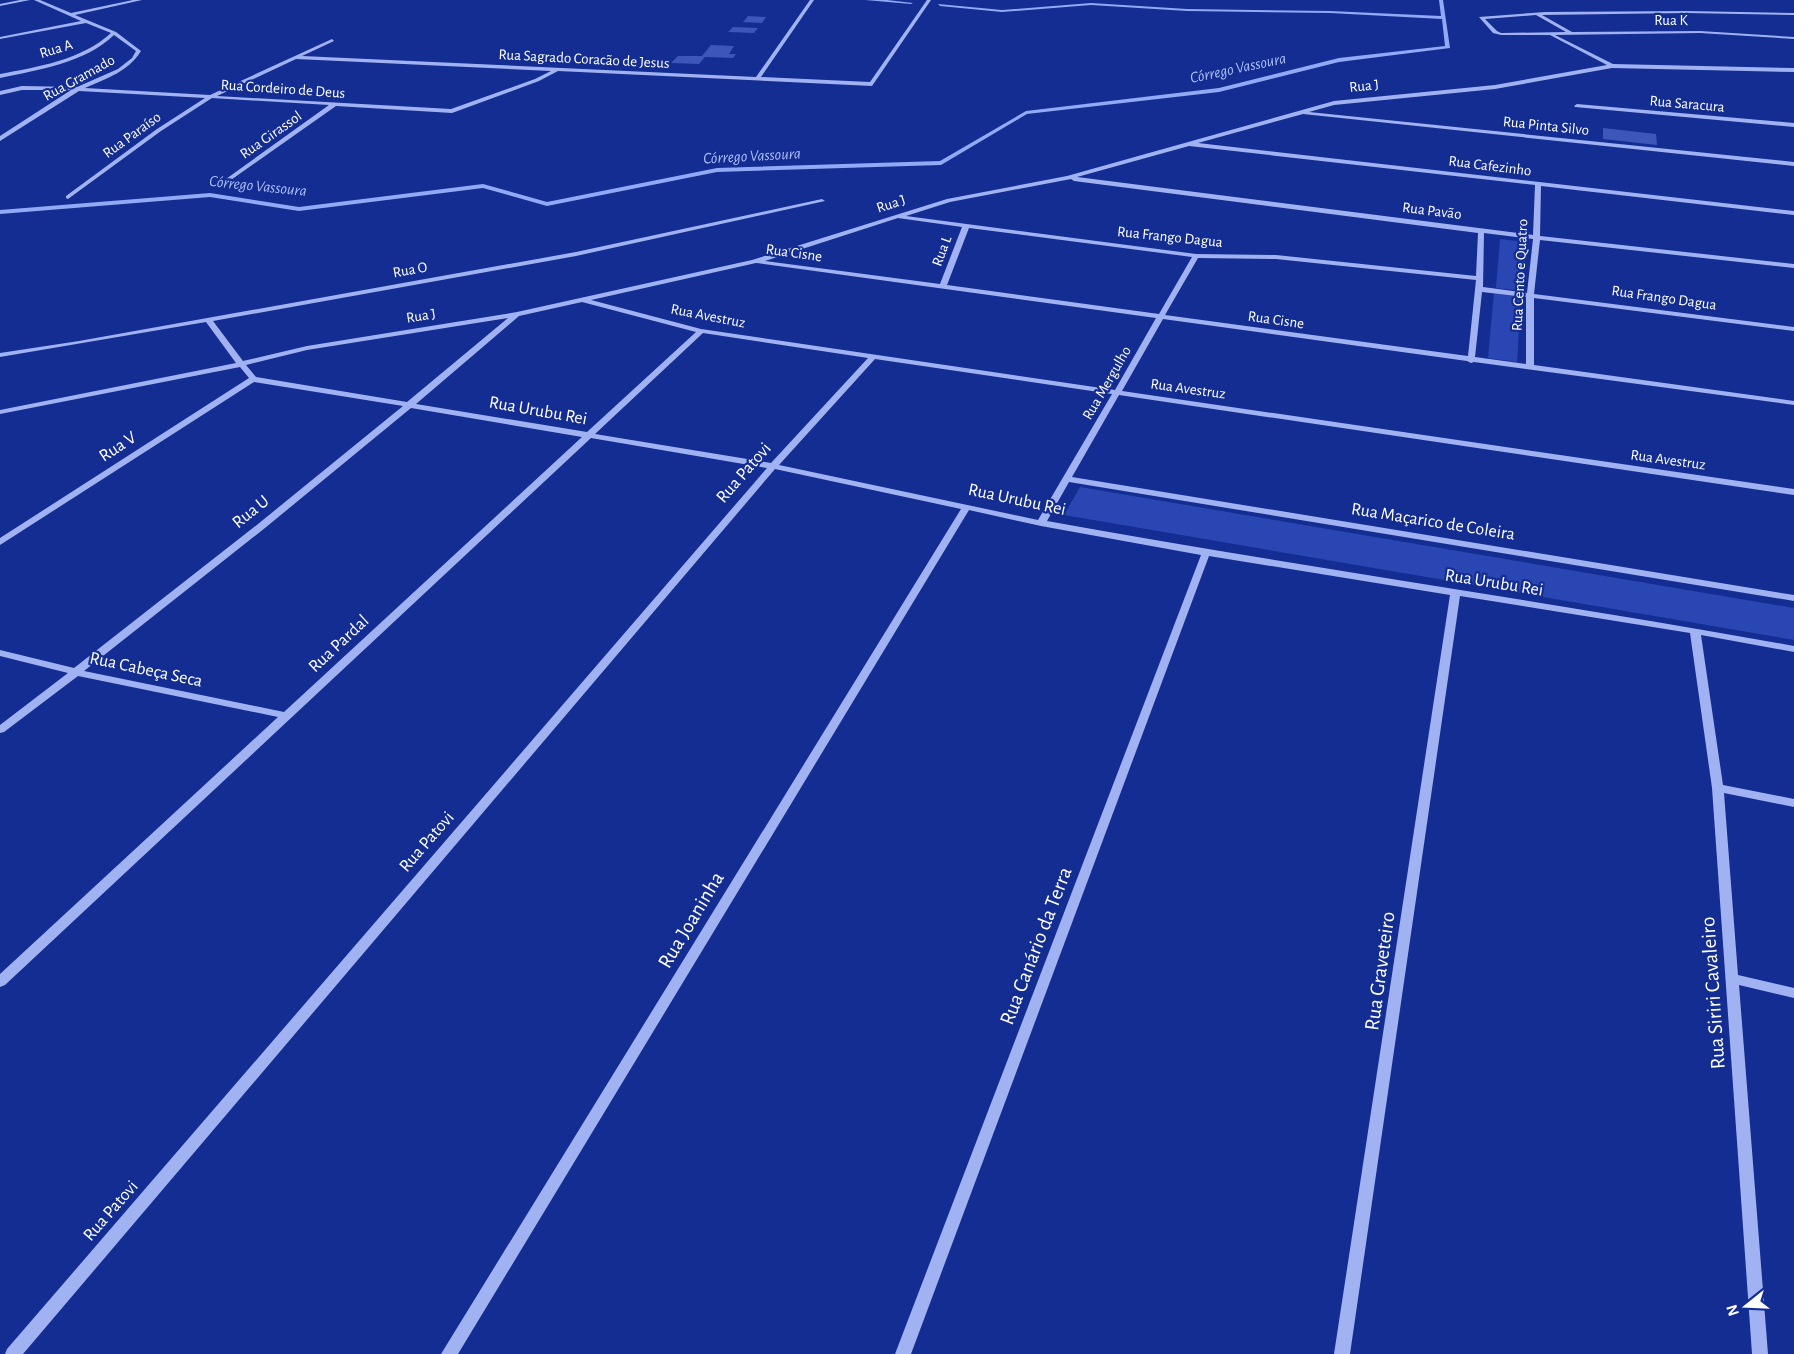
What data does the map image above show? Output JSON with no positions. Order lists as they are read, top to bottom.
{
  "streets": {
    "street": [
      "Rua K",
      "Rua A",
      "Rua Sagrado Coracão de Jesus",
      "Rua Gramado",
      "Rua J",
      "Rua Cordeiro de Deus",
      "Rua Saracura",
      "Rua Pinta Silvo",
      "Rua Paraíso",
      "Rua Girassol",
      "Rua Cafezinho",
      "Rua Pavão",
      "Rua Frango Dagua",
      "Rua L",
      "Rua Cisne",
      "Rua O",
      "Rua Cento e Quatro",
      "Rua Avestruz",
      "Rua Mergulho",
      "Rua Urubu Rei",
      "Rua V",
      "Rua Patovi",
      "Rua U",
      "Rua Maçarico de Coleira",
      "Rua Pardal",
      "Rua Cabeça Seca",
      "Rua Joaninha",
      "Rua Canário da Terra",
      "Rua Graveteiro",
      "Rua Siriri Cavaleiro"
    ]
  },
  "crossings": [
    ["Rua A", "Rua Gramado"],
    ["Rua Sagrado Coracão de Jesus", "Rua Cordeiro de Deus"],
    ["Rua Sagrado Coracão de Jesus", "Rua Paraíso"],
    ["Rua Gramado", "Rua Cordeiro de Deus"],
    ["Rua J", "Rua Pinta Silvo"],
    ["Rua J", "Rua Cafezinho"],
    ["Rua J", "Rua Pavão"],
    ["Rua J", "Rua Frango Dagua"],
    ["Rua J", "Rua Cisne"],
    ["Rua J", "Rua Avestruz"],
    ["Rua J", "Rua U"],
    ["Rua Cordeiro de Deus", "Rua Paraíso"],
    ["Rua Cordeiro de Deus", "Rua Girassol"],
    ["Rua Cafezinho", "Rua Cento e Quatro"],
    ["Rua Pavão", "Rua Cento e Quatro"],
    ["Rua Frango Dagua", "Rua L"],
    ["Rua Frango Dagua", "Rua Cento e Quatro"],
    ["Rua Frango Dagua", "Rua Mergulho"],
    ["Rua L", "Rua Cisne"],
    ["Rua Cisne", "Rua Cento e Quatro"],
    ["Rua Cisne", "Rua Mergulho"],
    ["Rua Avestruz", "Rua Mergulho"],
    ["Rua Avestruz", "Rua Patovi"],
    ["Rua Avestruz", "Rua Pardal"],
    ["Rua Mergulho", "Rua Urubu Rei"],
    ["Rua Mergulho", "Rua Maçarico de Coleira"],
    ["Rua Urubu Rei", "Rua V"],
    ["Rua Urubu Rei", "Rua Patovi"],
    ["Rua Urubu Rei", "Rua U"],
    ["Rua Urubu Rei", "Rua Pardal"],
    ["Rua Urubu Rei", "Rua Joaninha"],
    ["Rua Urubu Rei", "Rua Canário da Terra"],
    ["Rua Urubu Rei", "Rua Graveteiro"],
    ["Rua Urubu Rei", "Rua Siriri Cavaleiro"],
    ["Rua U", "Rua Cabeça Seca"],
    ["Rua Pardal", "Rua Cabeça Seca"]
  ],
  "water": ["Córrego Vassoura"],
  "north": "left"
}
